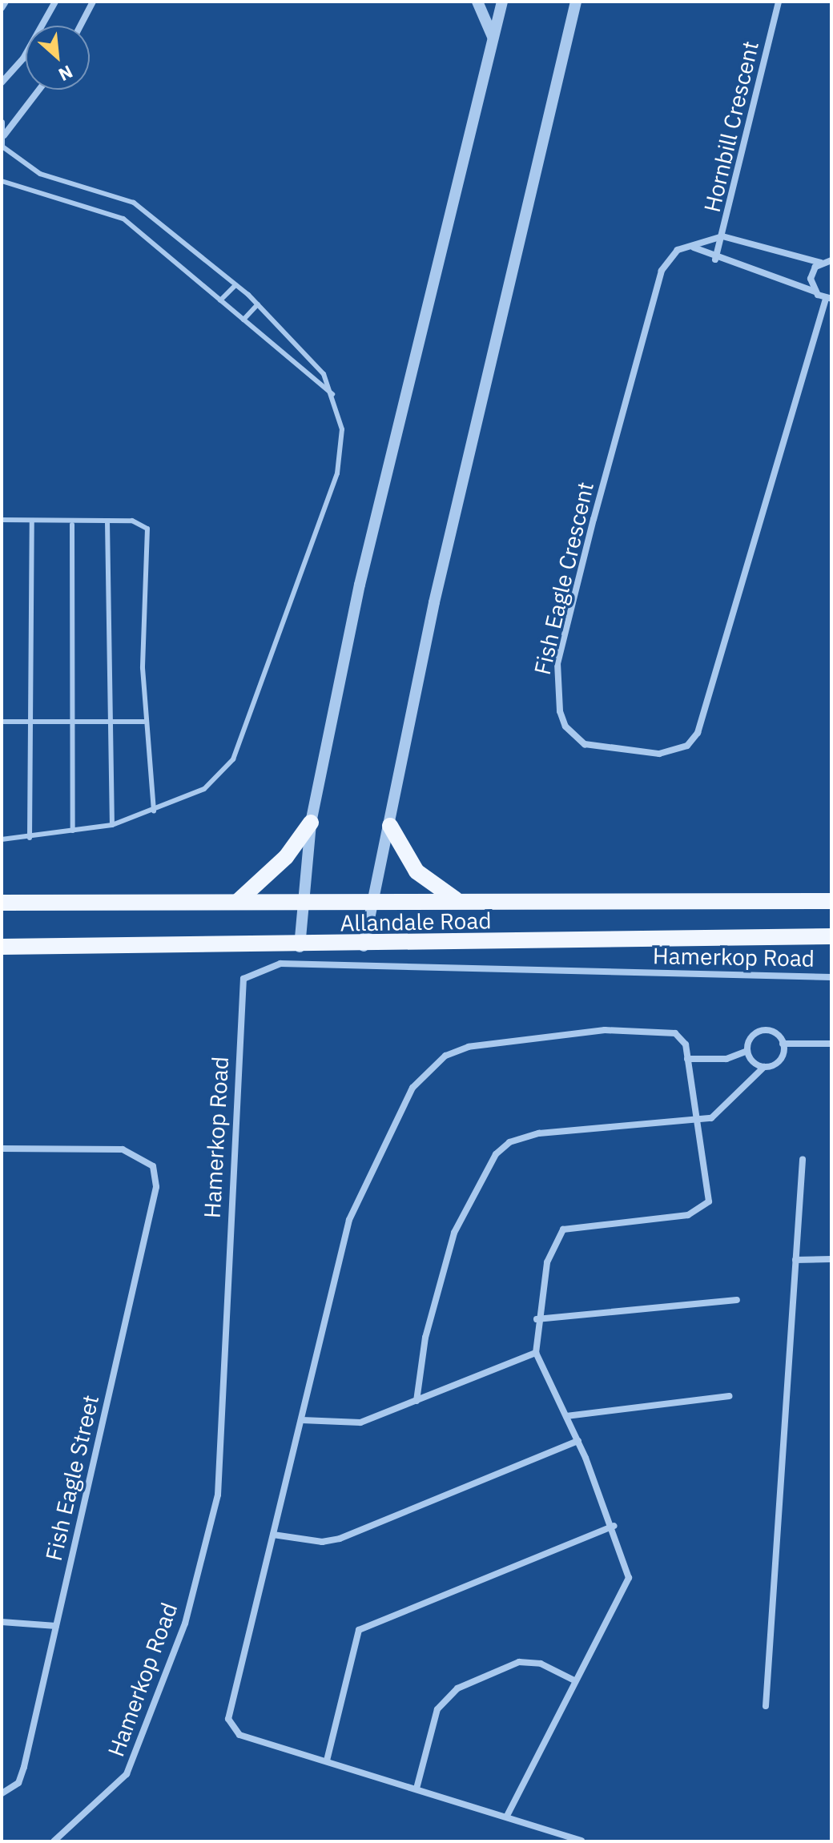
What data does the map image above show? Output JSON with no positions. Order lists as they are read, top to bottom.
{
  "streets": {
    "main road": ["Allandale Road"],
    "street": [
      "Hornbill Crescent",
      "Fish Eagle Crescent",
      "Hamerkop Road",
      "Fish Eagle Street"
    ]
  },
  "crossings": [
    ["Hornbill Crescent", "Fish Eagle Crescent"]
  ],
  "north": "bottom right"
}
